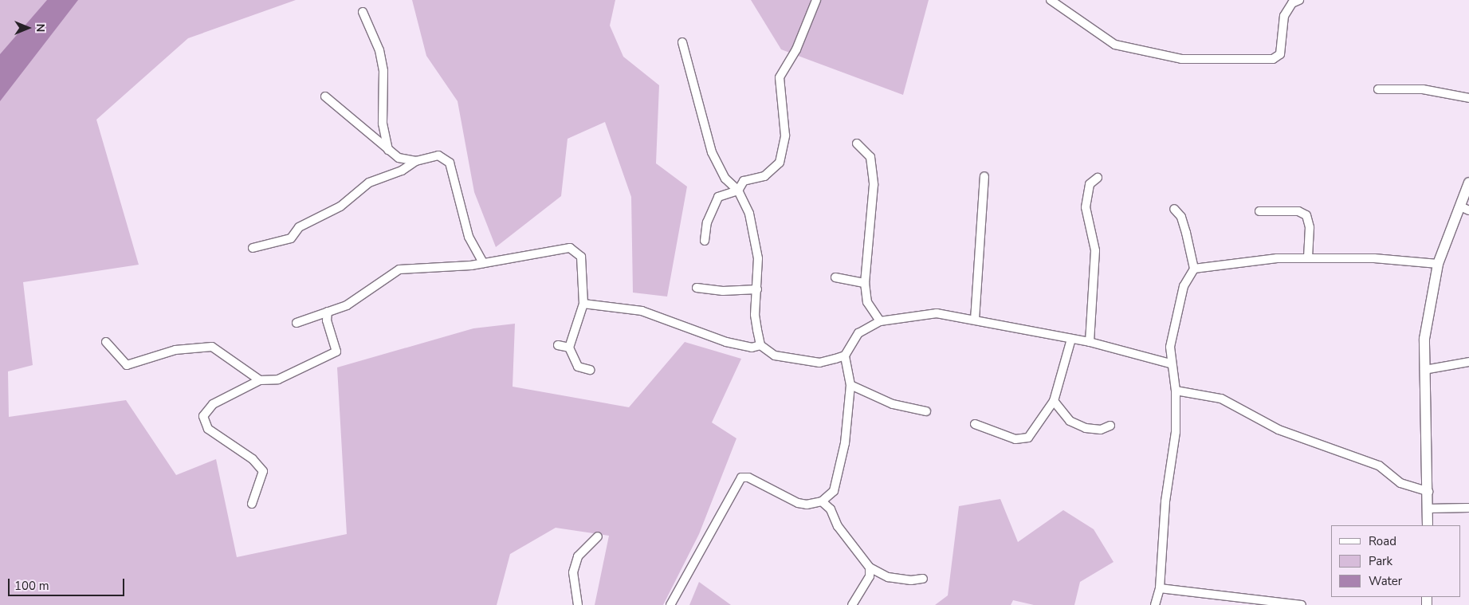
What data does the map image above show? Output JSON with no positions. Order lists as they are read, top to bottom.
{
  "legend": ["Road", "Park", "Water"],
  "scale_bar": "100 m",
  "north": "right"
}
